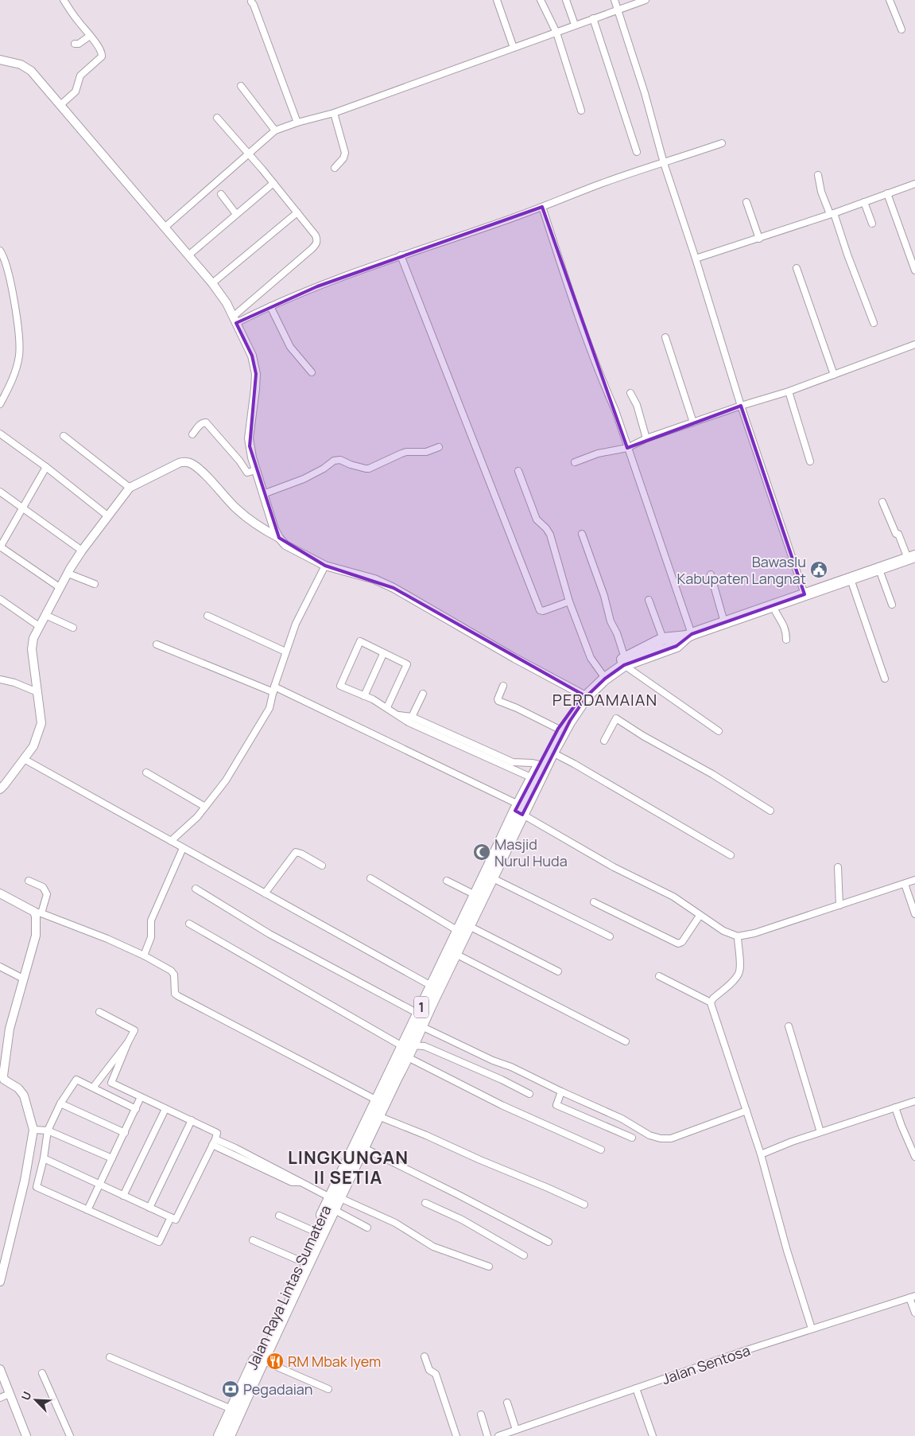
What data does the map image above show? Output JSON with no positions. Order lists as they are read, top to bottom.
{
  "streets": {
    "highway": ["1", "Jalan Raya Lintas Sumatera"],
    "street": ["Jalan Sentosa"]
  },
  "districts": ["PERDAMAIAN", "LINGKUNGAN II SETIA"],
  "places": {
    "public building": ["Bawaslu Kabupaten Langnat"],
    "mosque": ["Masjid Nurul Huda"],
    "restaurant": ["RM Mbak Iyem"],
    "bank": ["Pegadaian"]
  },
  "north": "top left"
}
